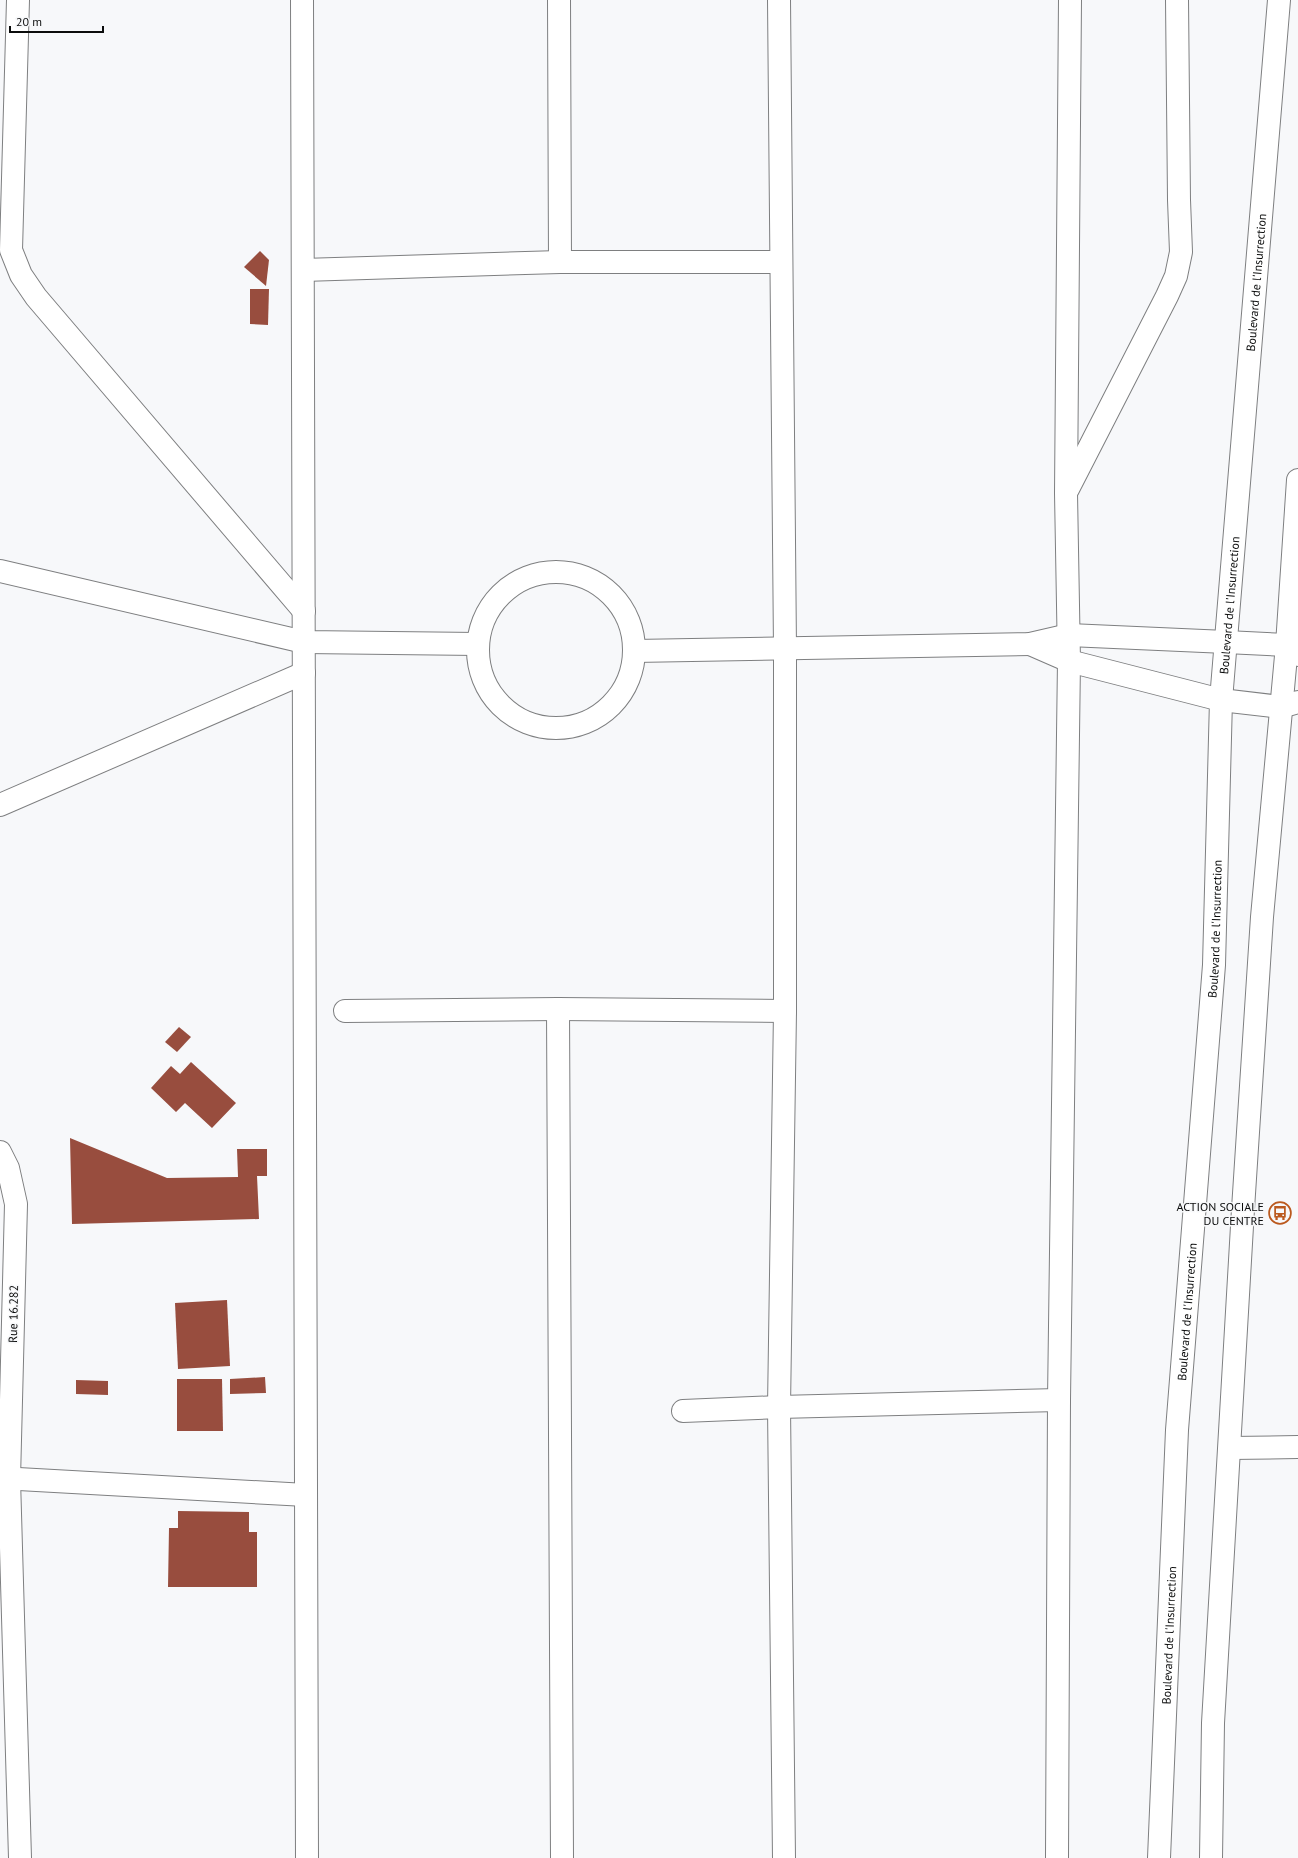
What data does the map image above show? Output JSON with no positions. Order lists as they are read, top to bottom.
{
  "streets": {
    "street": ["Boulevard de l'Insurrection", "Rue 16.282"]
  },
  "places": {
    "bus stop": ["ACTION SOCIALE DU CENTRE"]
  },
  "scale_bar": "20 m"
}
